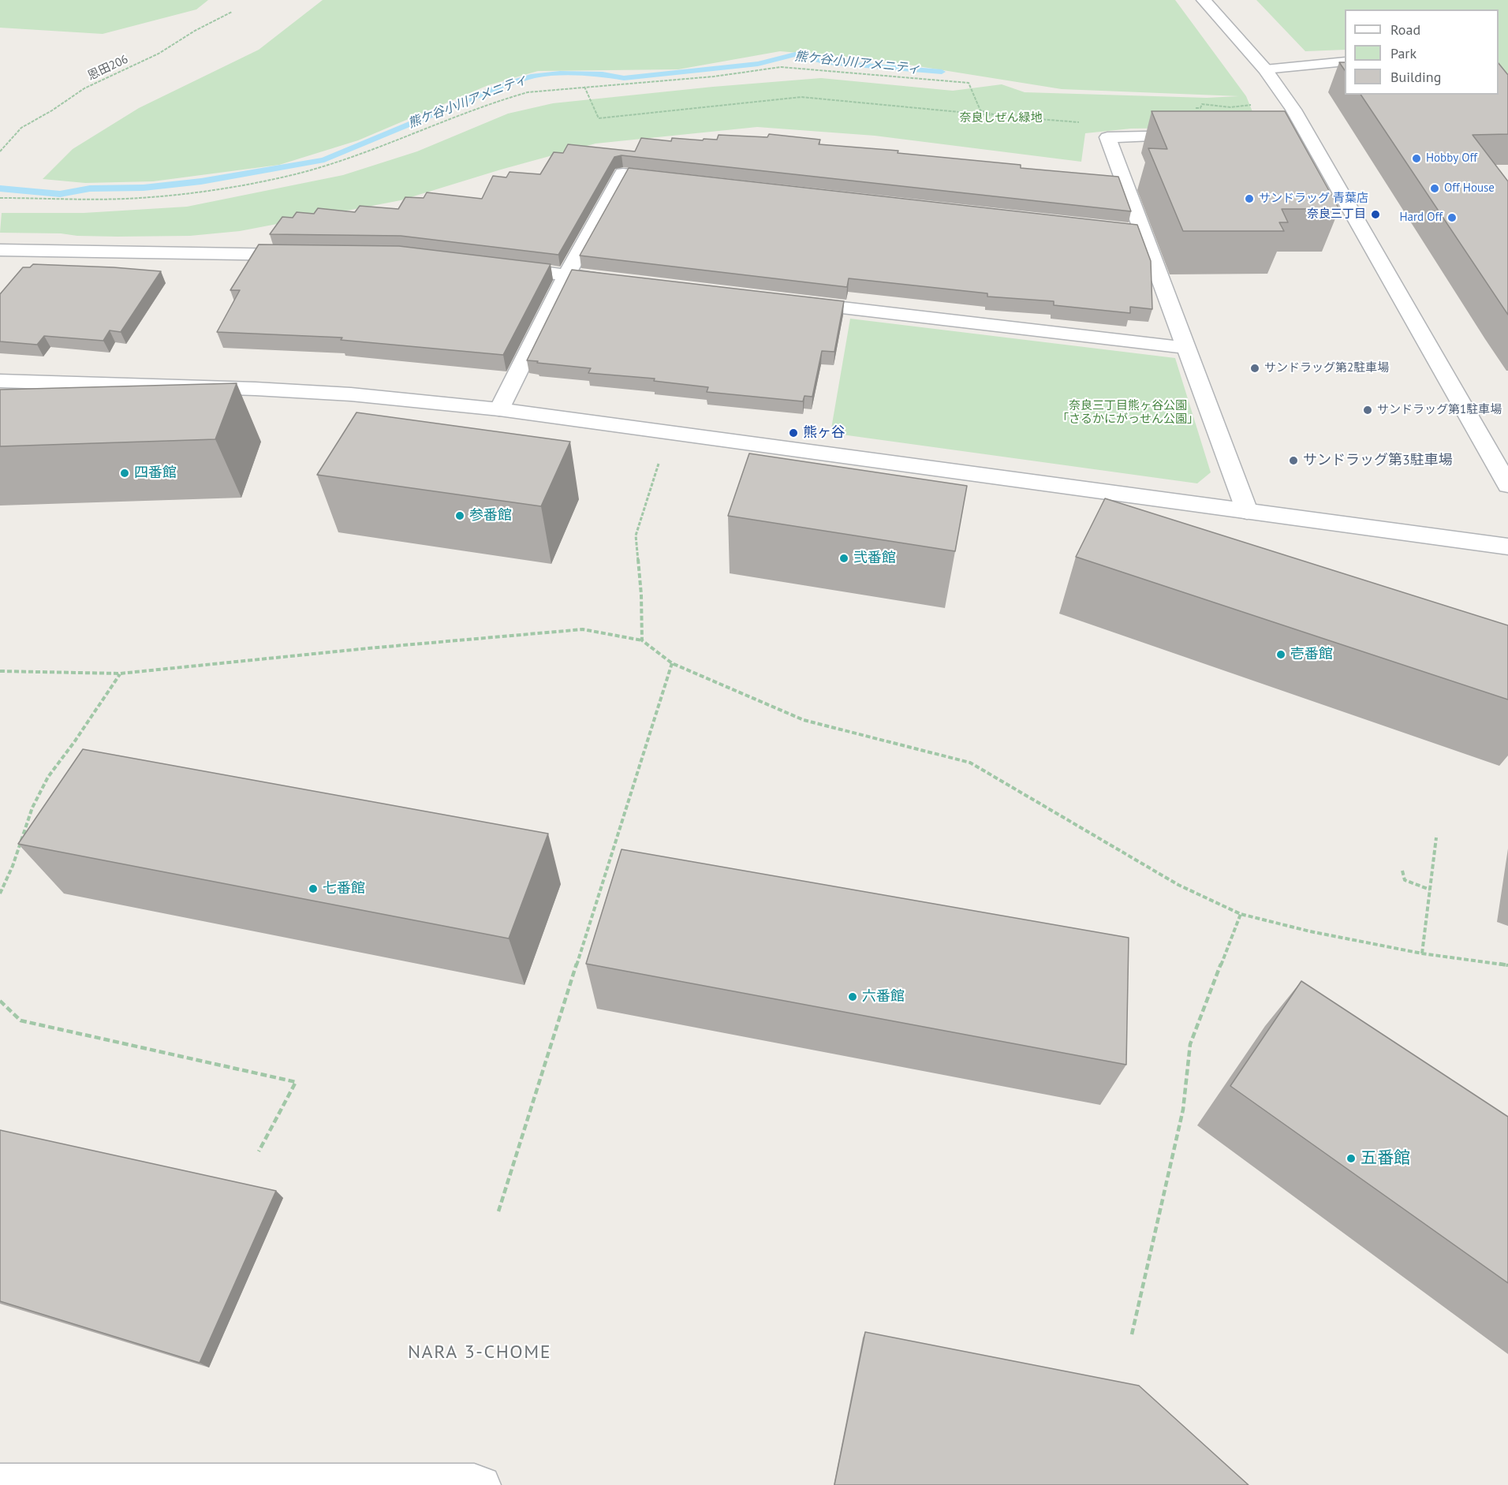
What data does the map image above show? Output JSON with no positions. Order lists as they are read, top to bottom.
{
  "streets": {
    "path": ["恩田206"]
  },
  "districts": ["NARA 3-CHOME"],
  "water": ["熊ケ谷小川アメニティ"],
  "parks": ["奈良しぜん緑地", "奈良三丁目熊ヶ谷公園 「さるかにがっせん公園」"],
  "places": [
    "Hobby Off",
    "Off House",
    "サンドラッグ 青葉店",
    "奈良三丁目",
    "Hard Off",
    "サンドラッグ第2駐車場",
    "サンドラッグ第1駐車場",
    "熊ヶ谷",
    "サンドラッグ第3駐車場",
    "四番館",
    "参番館",
    "弐番館",
    "壱番館",
    "七番館",
    "六番館",
    "五番館"
  ],
  "legend": ["Road", "Park", "Building"]
}
